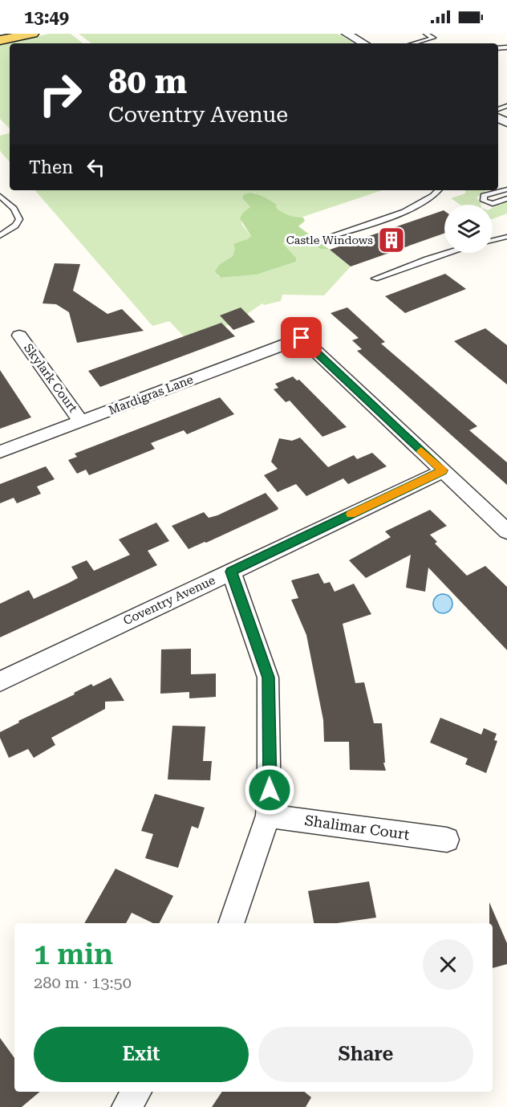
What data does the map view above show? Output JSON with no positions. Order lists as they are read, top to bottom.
{
  "streets": {
    "street": [
      "Skylark Court",
      "Mardigras Lane",
      "Coventry Avenue",
      "Shalimar Court"
    ]
  },
  "crossings": [
    ["Skylark Court", "Mardigras Lane"],
    ["Mardigras Lane", "Coventry Avenue"]
  ],
  "places": {
    "building": ["Castle Windows"]
  },
  "page": {
    "status": "13:49",
    "turn": ["80 m", "Coventry Avenue"],
    "then": "Then",
    "heading": ["1 min", "280 m · 13:50"],
    "buttons": ["Exit", "Share"]
  }
}
